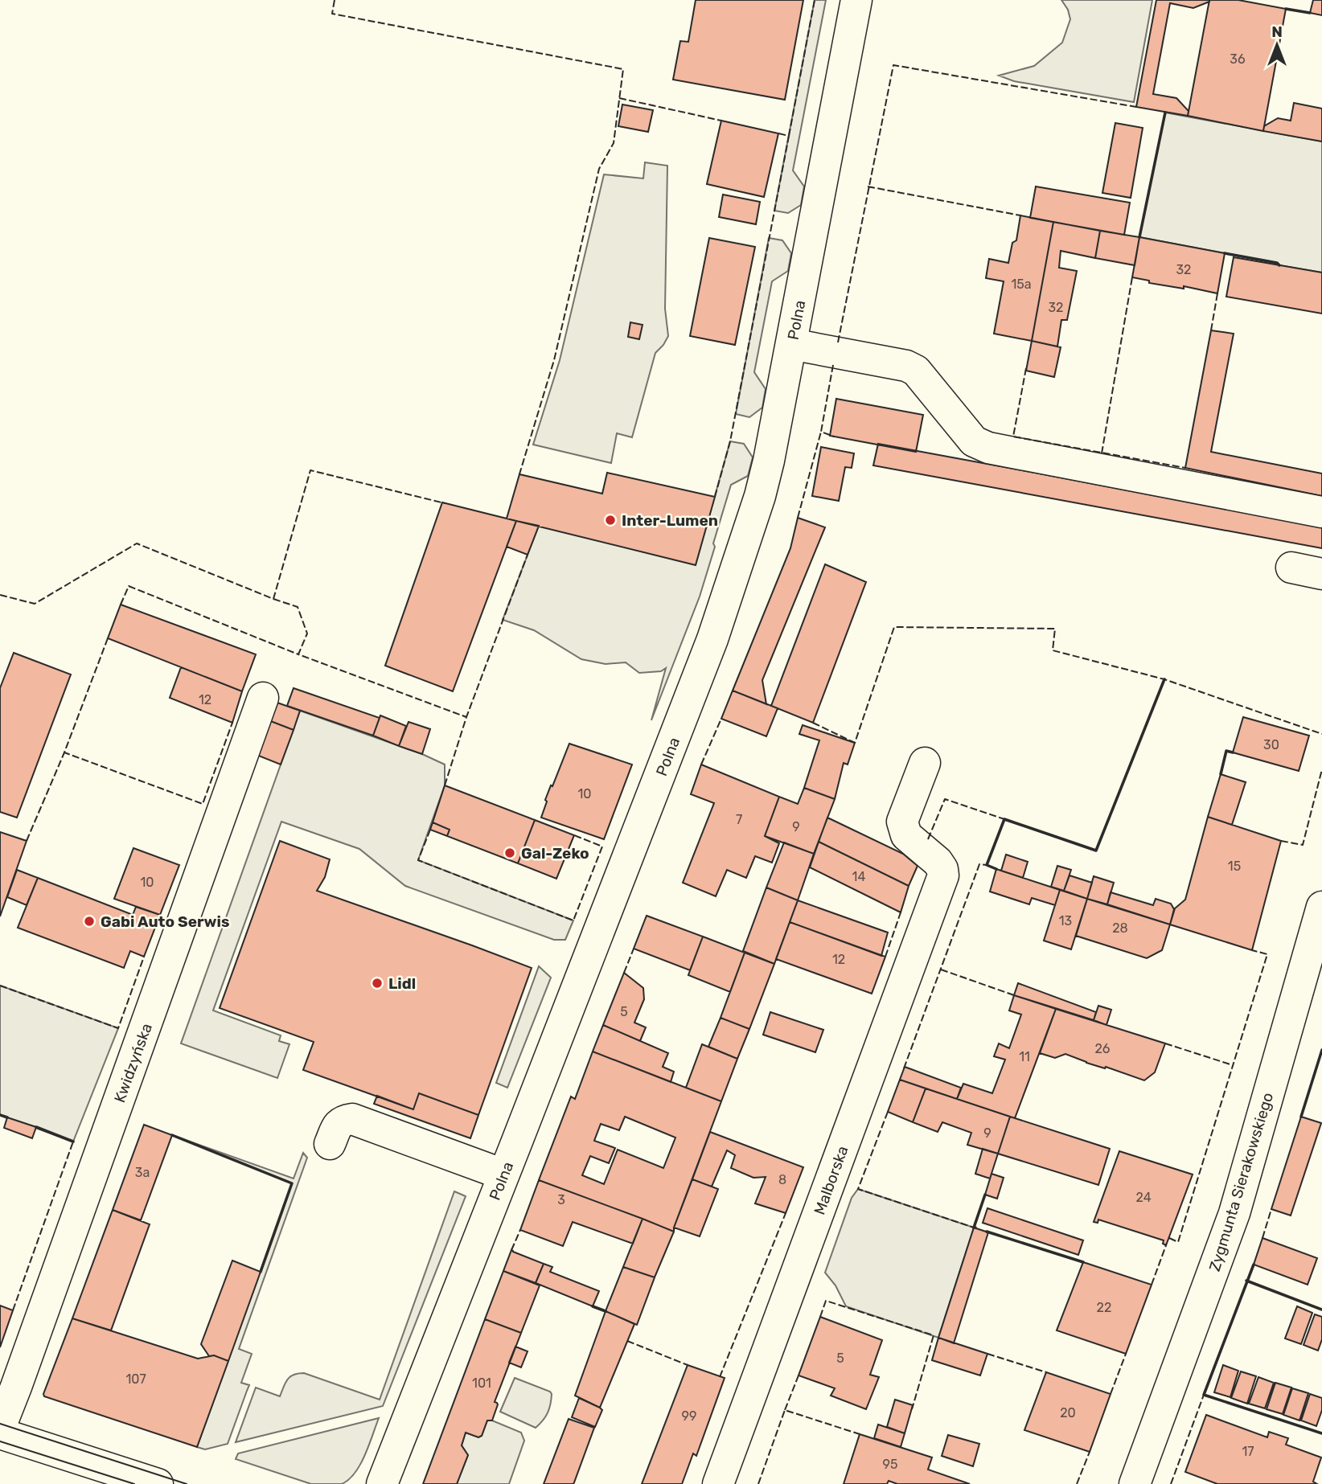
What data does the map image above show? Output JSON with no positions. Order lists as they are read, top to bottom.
{
  "streets": {
    "street": [
      "Polna",
      "Kwidzyńska",
      "Malborska",
      "Zygmunta Sierakowskiego"
    ]
  },
  "places": [
    "Inter-Lumen",
    "Gal-Zeko",
    "Gabi Auto Serwis",
    "Lidl"
  ],
  "house_numbers": [
    "36",
    "32",
    "15a",
    "32",
    "12",
    "30",
    "10",
    "7",
    "9",
    "15",
    "14",
    "10",
    "13",
    "28",
    "12",
    "5",
    "26",
    "11",
    "9",
    "3a",
    "8",
    "24",
    "3",
    "22",
    "5",
    "107",
    "101",
    "20",
    "99",
    "17",
    "95"
  ],
  "north": "top"
}
